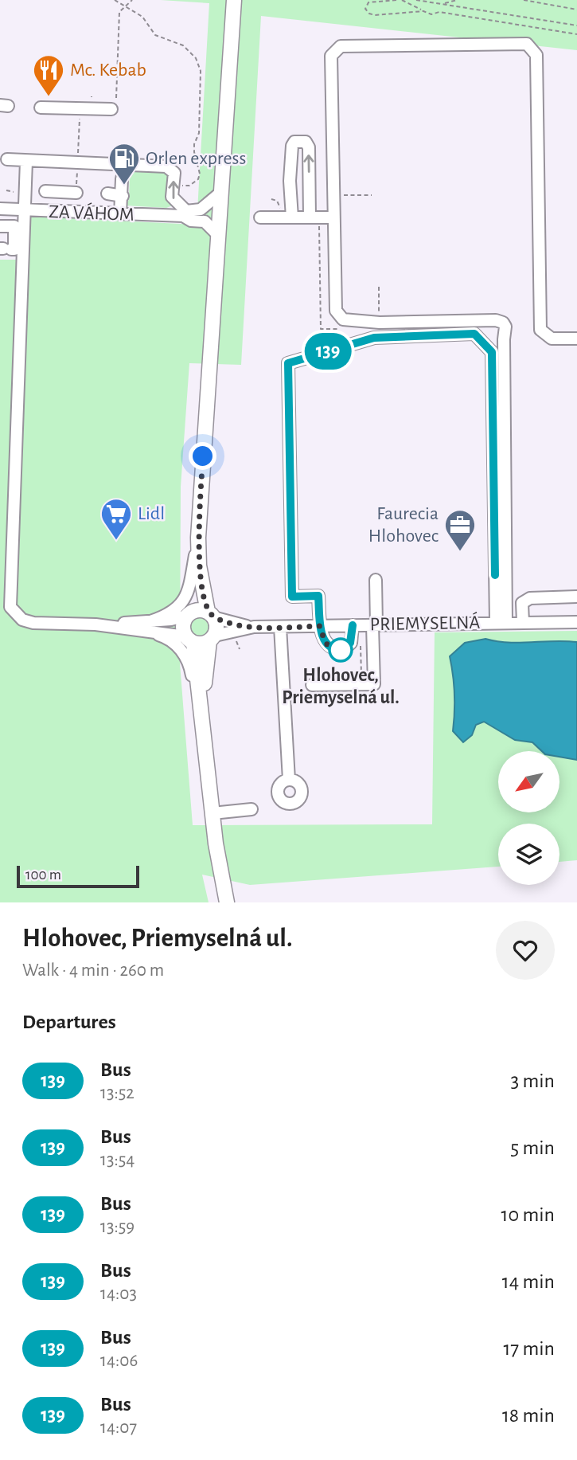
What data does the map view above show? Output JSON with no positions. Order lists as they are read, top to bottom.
{
  "streets": {
    "street": ["ZA VÁHOM", "PRIEMYSELNÁ"]
  },
  "places": {
    "restaurant": ["Mc. Kebab"],
    "fuel station": ["Orlen express"],
    "supermarket": ["Lidl"],
    "office": ["Faurecia Hlohovec"],
    "other": ["Hlohovec, Priemyselná ul."]
  },
  "lines": ["bus line 139"],
  "scale_bar": "100 m",
  "north": "bottom left",
  "page": {
    "on_map": "139",
    "scale": "100 m",
    "heading": [
      ["Hlohovec, Priemyselná ul.", "Walk · 4 min · 260 m"],
      "Departures"
    ],
    "list": [
      {
        "mark": "139",
        "name": "Bus",
        "note": "13:52",
        "value": "3 min"
      },
      {
        "mark": "139",
        "name": "Bus",
        "note": "13:54",
        "value": "5 min"
      },
      {
        "mark": "139",
        "name": "Bus",
        "note": "13:59",
        "value": "10 min"
      },
      {
        "mark": "139",
        "name": "Bus",
        "note": "14:03",
        "value": "14 min"
      },
      {
        "mark": "139",
        "name": "Bus",
        "note": "14:06",
        "value": "17 min"
      },
      {
        "mark": "139",
        "name": "Bus",
        "note": "14:07",
        "value": "18 min"
      }
    ]
  }
}
